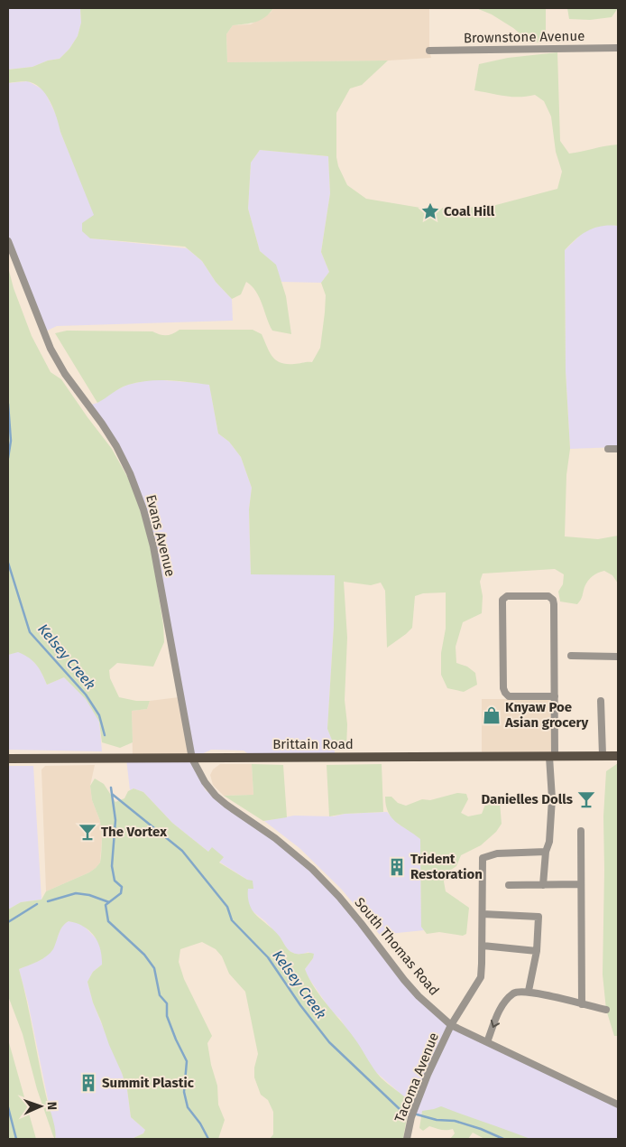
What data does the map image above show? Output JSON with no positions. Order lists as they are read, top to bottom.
{
  "streets": {
    "main road": ["Brittain Road"],
    "street": [
      "Brownstone Avenue",
      "Evans Avenue",
      "South Thomas Road",
      "Tacoma Avenue"
    ]
  },
  "crossings": [
    ["Evans Avenue", "Brittain Road"],
    ["Evans Avenue", "South Thomas Road"],
    ["South Thomas Road", "Tacoma Avenue"]
  ],
  "water": ["Kelsey Creek"],
  "places": {
    "place": ["Coal Hill"],
    "shop": ["Knyaw Poe Asian grocery"],
    "bar": ["Danielles Dolls", "The Vortex"],
    "building": ["Trident Restoration", "Summit Plastic"]
  },
  "north": "right"
}
